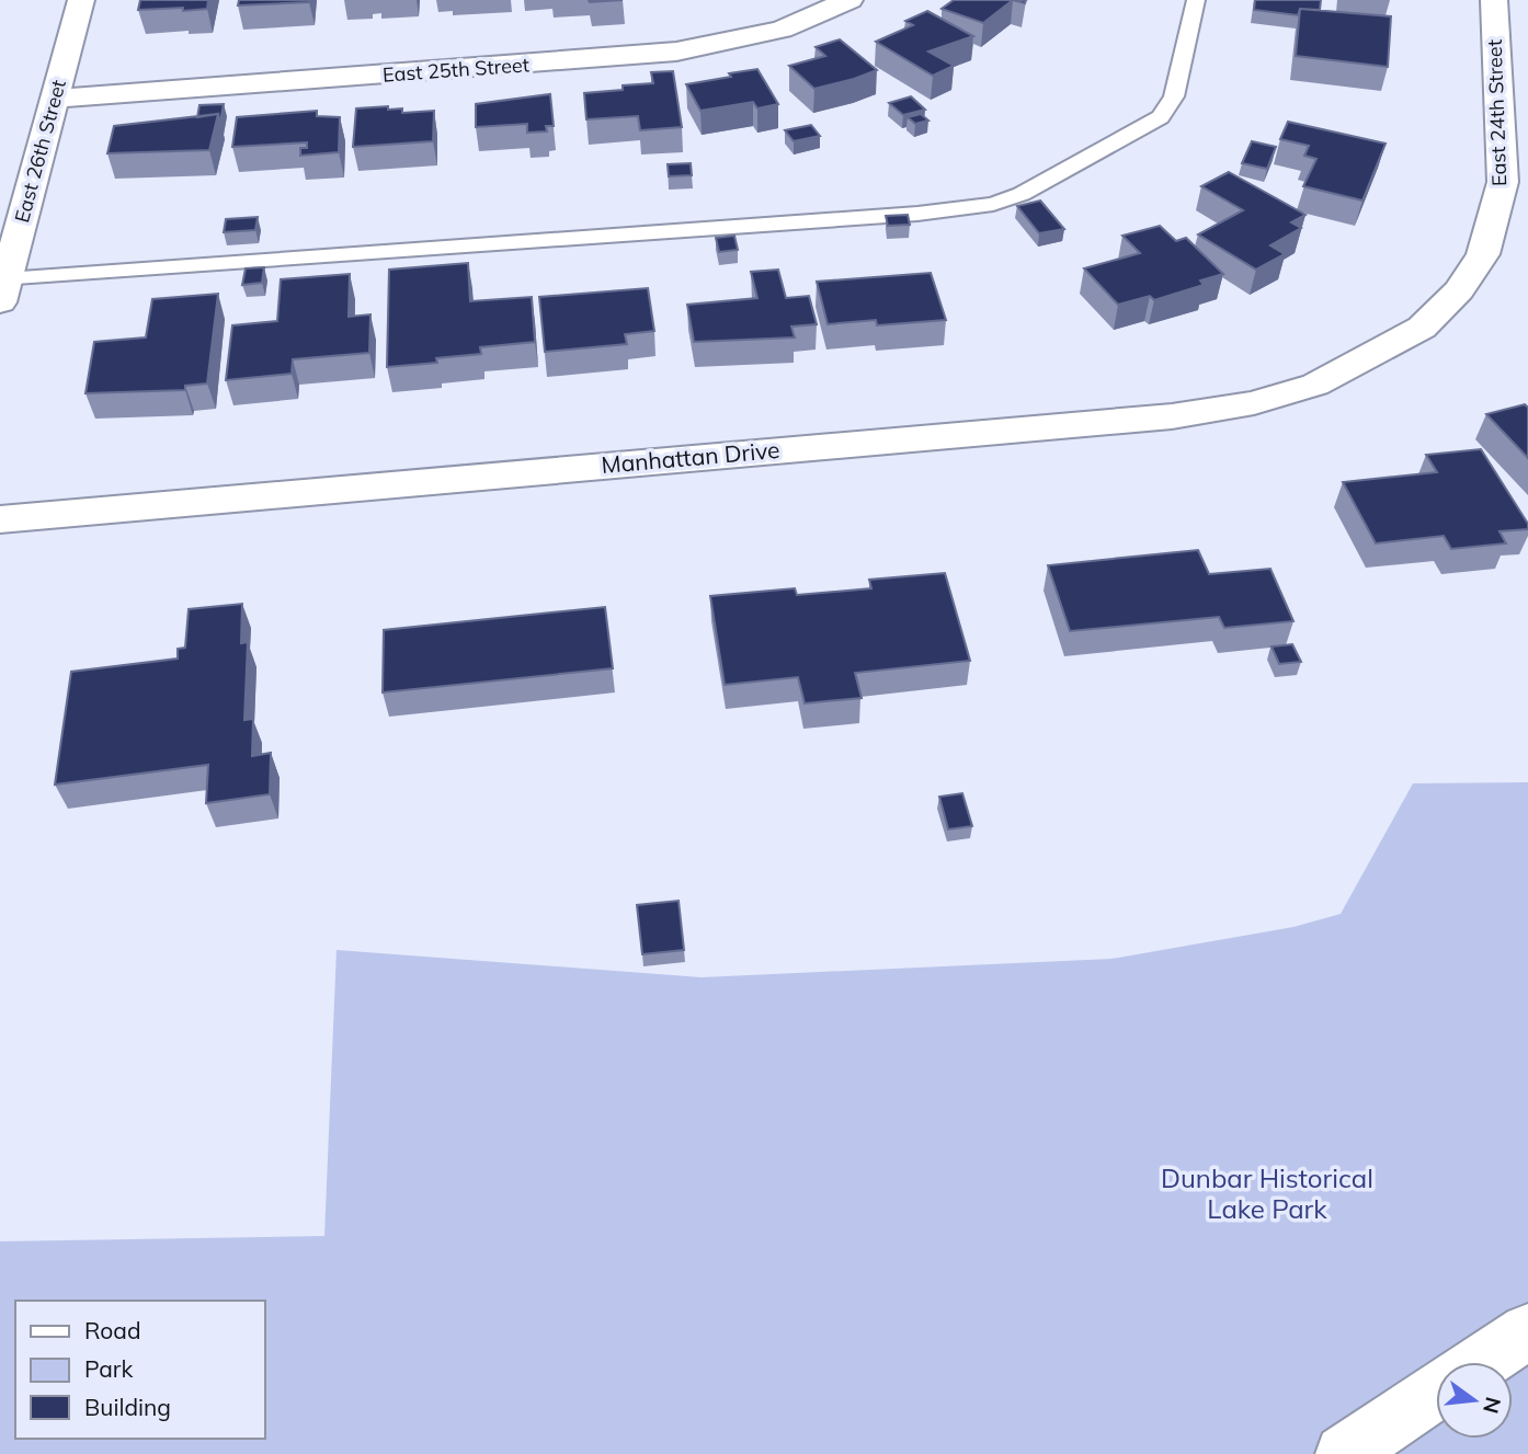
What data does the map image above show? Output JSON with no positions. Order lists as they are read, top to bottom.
{
  "streets": {
    "street": [
      "East 25th Street",
      "East 24th Street",
      "East 26th Street",
      "Manhattan Drive"
    ]
  },
  "crossings": [
    ["East 25th Street", "East 26th Street"],
    ["East 24th Street", "Manhattan Drive"]
  ],
  "parks": ["Dunbar Historical Lake Park"],
  "legend": ["Road", "Park", "Building"],
  "north": "right"
}
